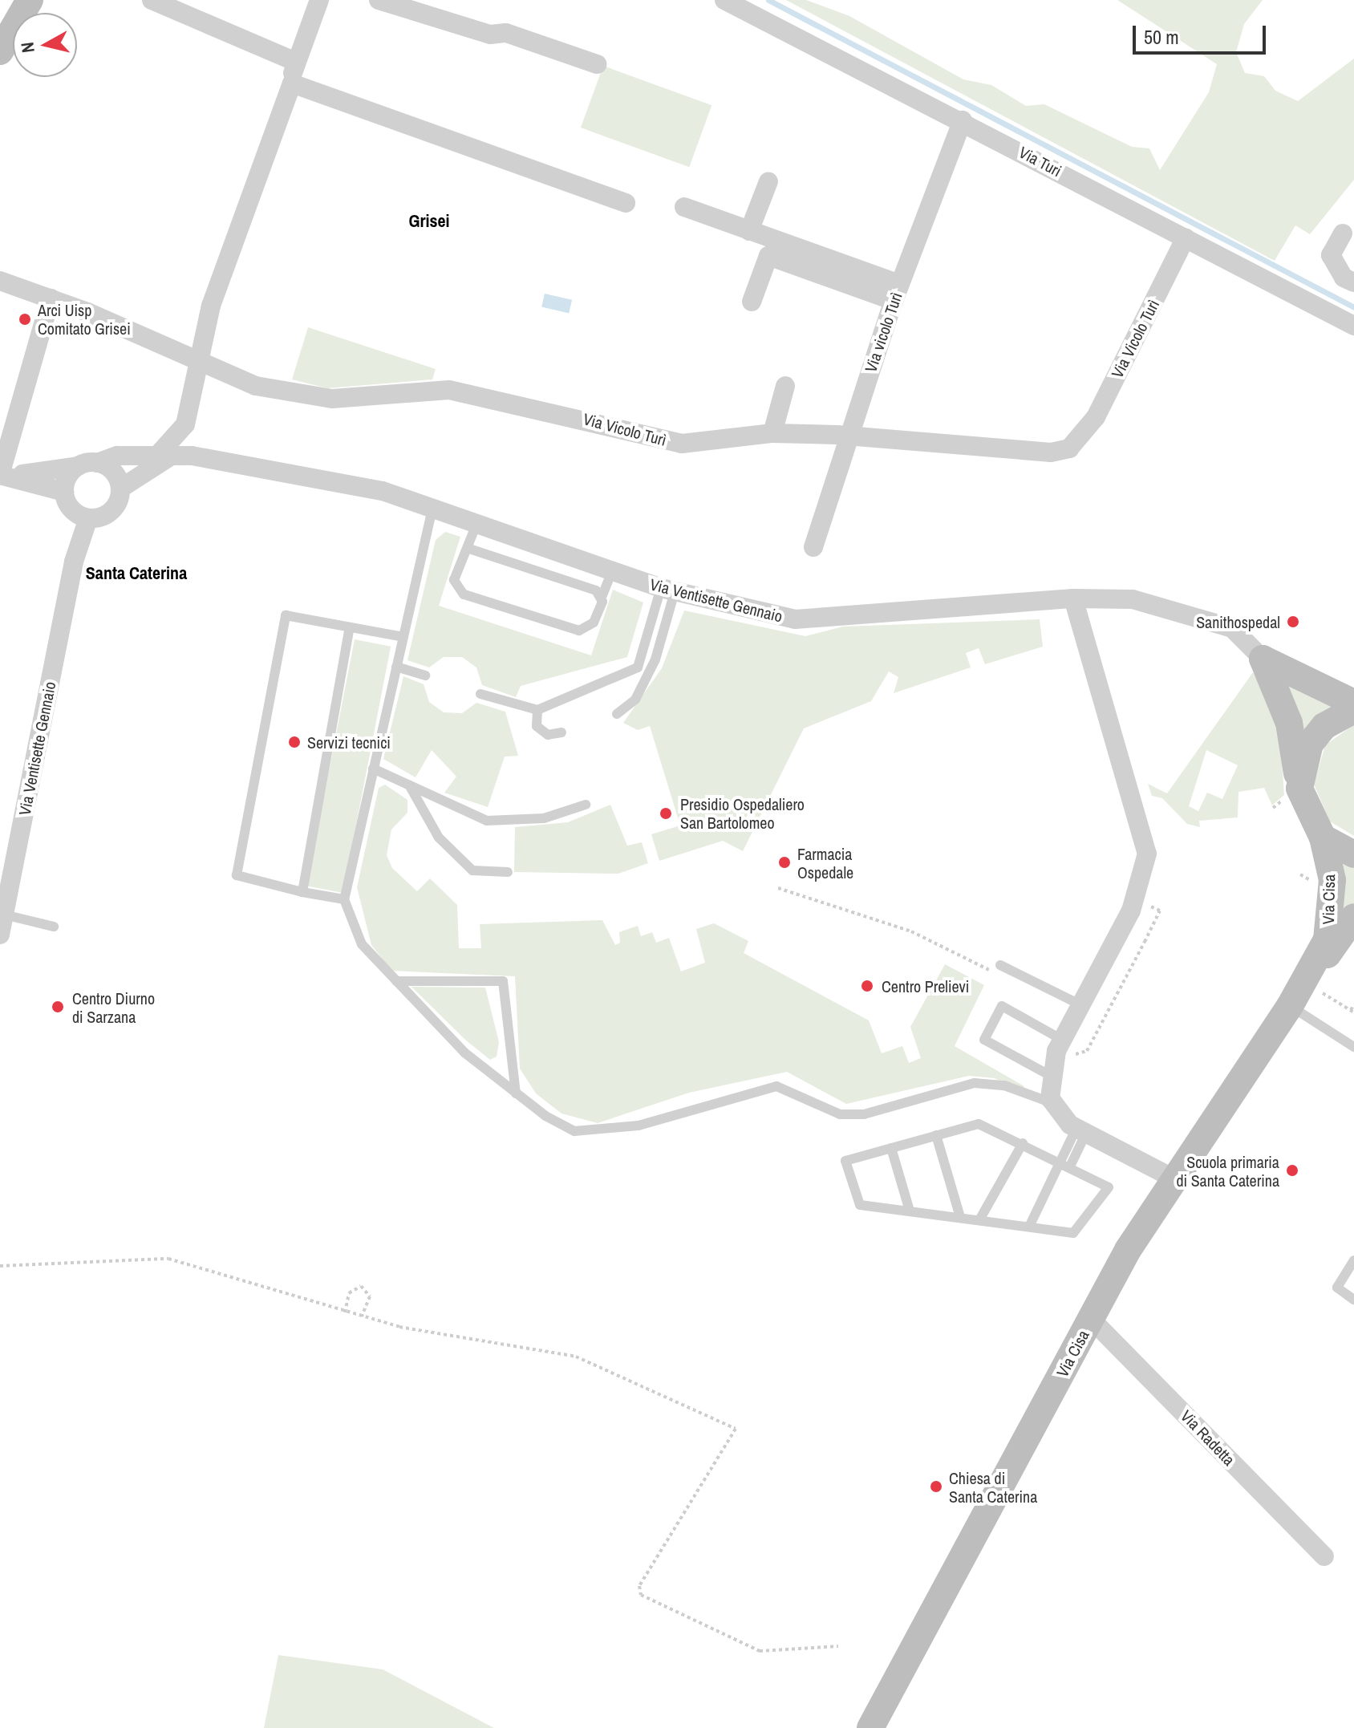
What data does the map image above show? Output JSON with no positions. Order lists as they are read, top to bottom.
{
  "streets": {
    "street": [
      "Via Turi",
      "Via vicolo Turì",
      "Via Vicolo Turì",
      "Via Ventisette Gennaio",
      "Via Cisa",
      "Via Radetta"
    ]
  },
  "crossings": [
    ["Via Turi", "Via vicolo Turì"],
    ["Via Turi", "Via Vicolo Turì"],
    ["Via vicolo Turì", "Via Vicolo Turì"],
    ["Via Ventisette Gennaio", "Via Cisa"],
    ["Via Cisa", "Via Radetta"]
  ],
  "districts": ["Grisei", "Santa Caterina"],
  "places": [
    "Arci Uisp Comitato Grisei",
    "Sanithospedal",
    "Servizi tecnici",
    "Presidio Ospedaliero San Bartolomeo",
    "Farmacia Ospedale",
    "Centro Prelievi",
    "Centro Diurno di Sarzana",
    "Scuola primaria di Santa Caterina",
    "Chiesa di Santa Caterina"
  ],
  "scale_bar": "50 m",
  "north": "left"
}
